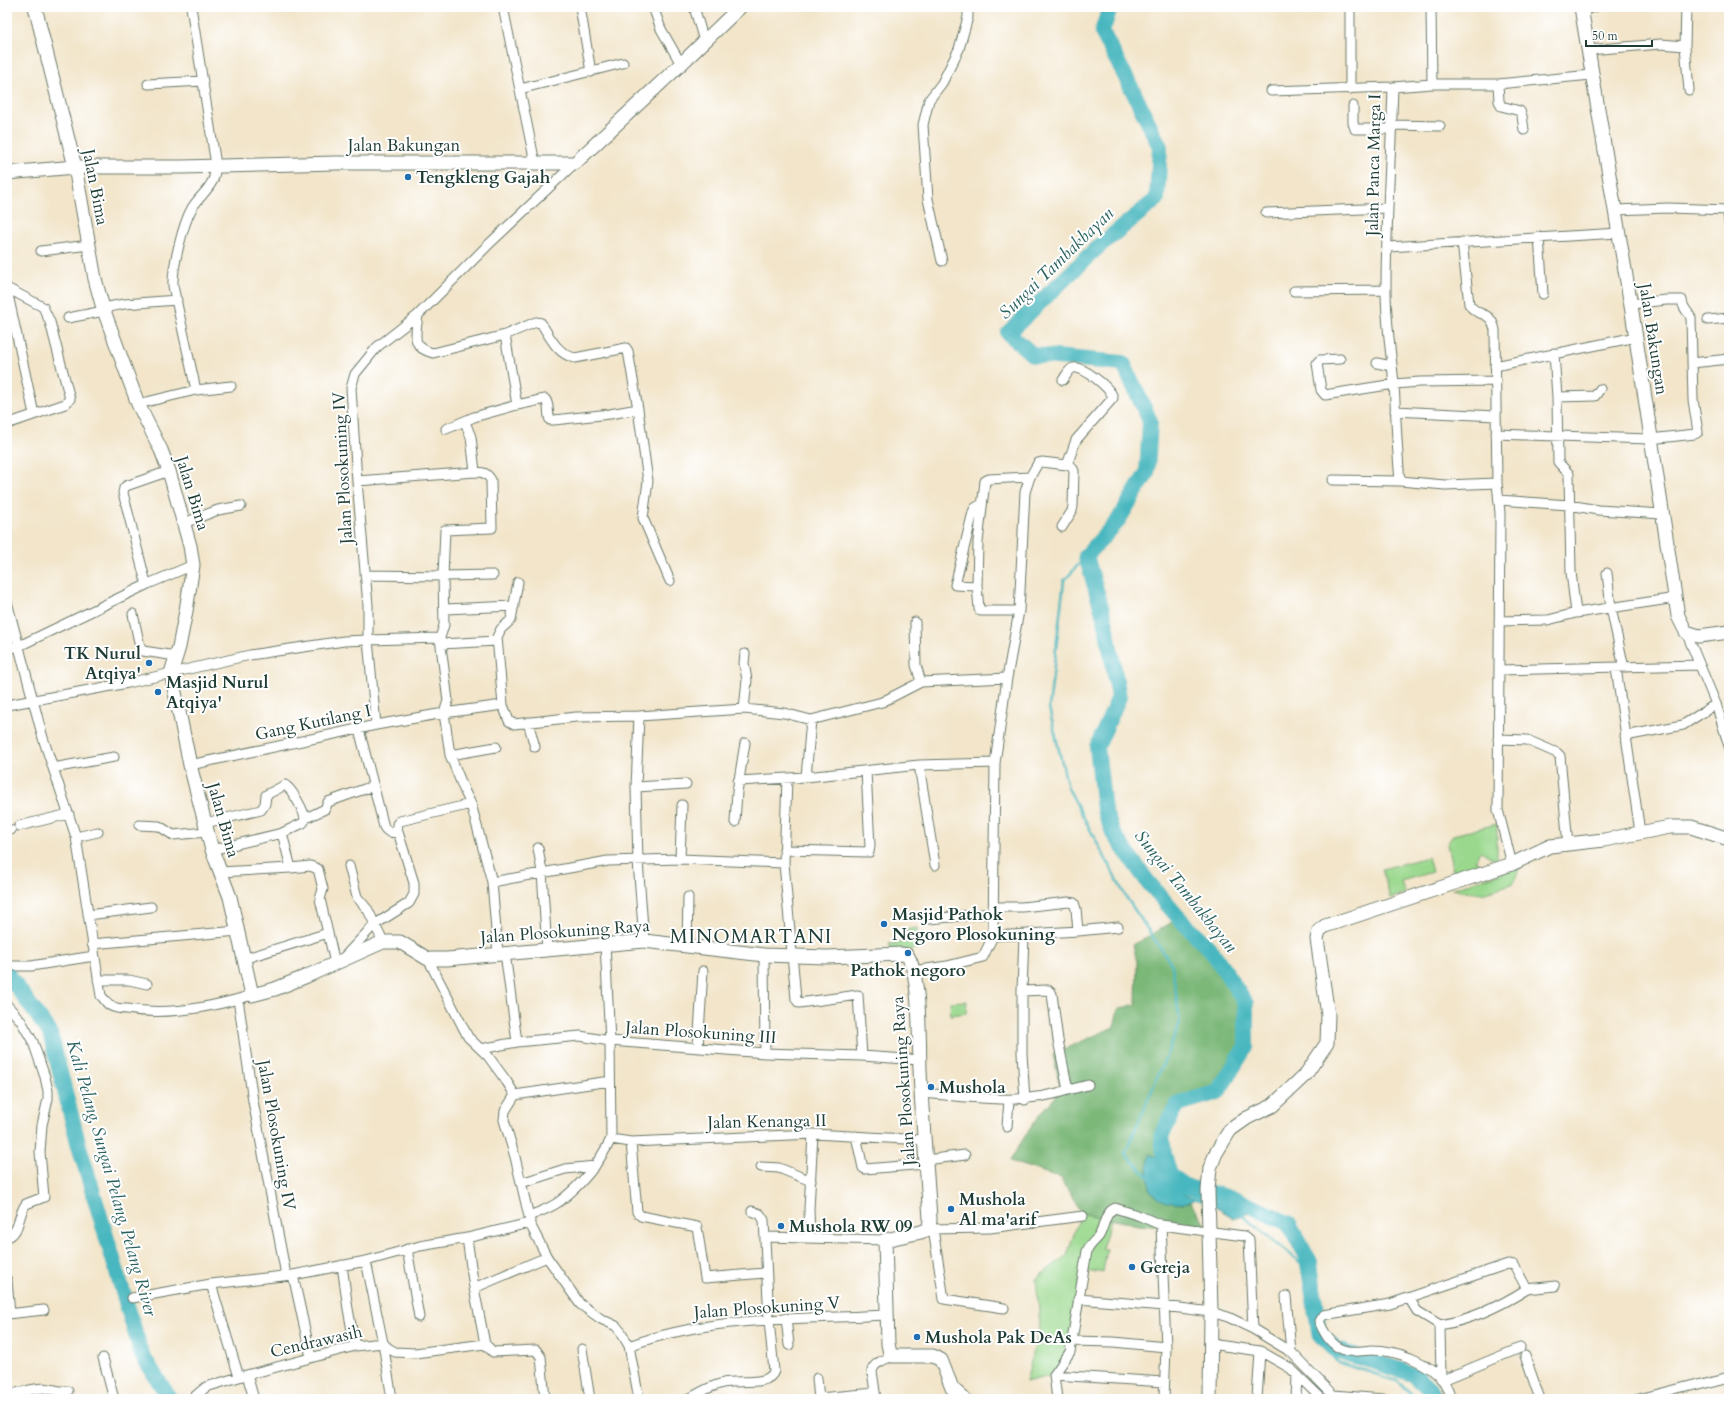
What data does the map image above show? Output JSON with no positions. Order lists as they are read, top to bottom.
{
  "streets": {
    "street": [
      "Jalan Bakungan",
      "Jalan Panca Marga I",
      "Jalan Bima",
      "Jalan Plosokuning IV",
      "Gang Kutilang I",
      "Jalan Plosokuning Raya",
      "Jalan Plosokuning III",
      "Jalan Kenanga II",
      "Jalan Plosokuning V",
      "Cendrawasih"
    ]
  },
  "crossings": [
    ["Jalan Bakungan", "Jalan Bima"],
    ["Jalan Bakungan", "Jalan Plosokuning IV"],
    ["Jalan Bima", "Gang Kutilang I"],
    ["Jalan Plosokuning IV", "Gang Kutilang I"],
    ["Jalan Plosokuning IV", "Cendrawasih"],
    ["Jalan Plosokuning Raya", "Jalan Plosokuning III"],
    ["Jalan Plosokuning Raya", "Jalan Kenanga II"]
  ],
  "districts": ["MINOMARTANI"],
  "water": ["Sungai Tambakbayan", "Kali Pelang, Sungai Pelang, Pelang River"],
  "places": [
    "Tengkleng Gajah",
    "TK Nurul Atqiya'",
    "Masjid Nurul Atqiya'",
    "Masjid Pathok Negoro Plosokuning",
    "Pathok negoro",
    "Mushola",
    "Mushola Al ma'arif",
    "Mushola RW 09",
    "Gereja",
    "Mushola Pak DeAs"
  ],
  "scale_bar": "50 m"
}
